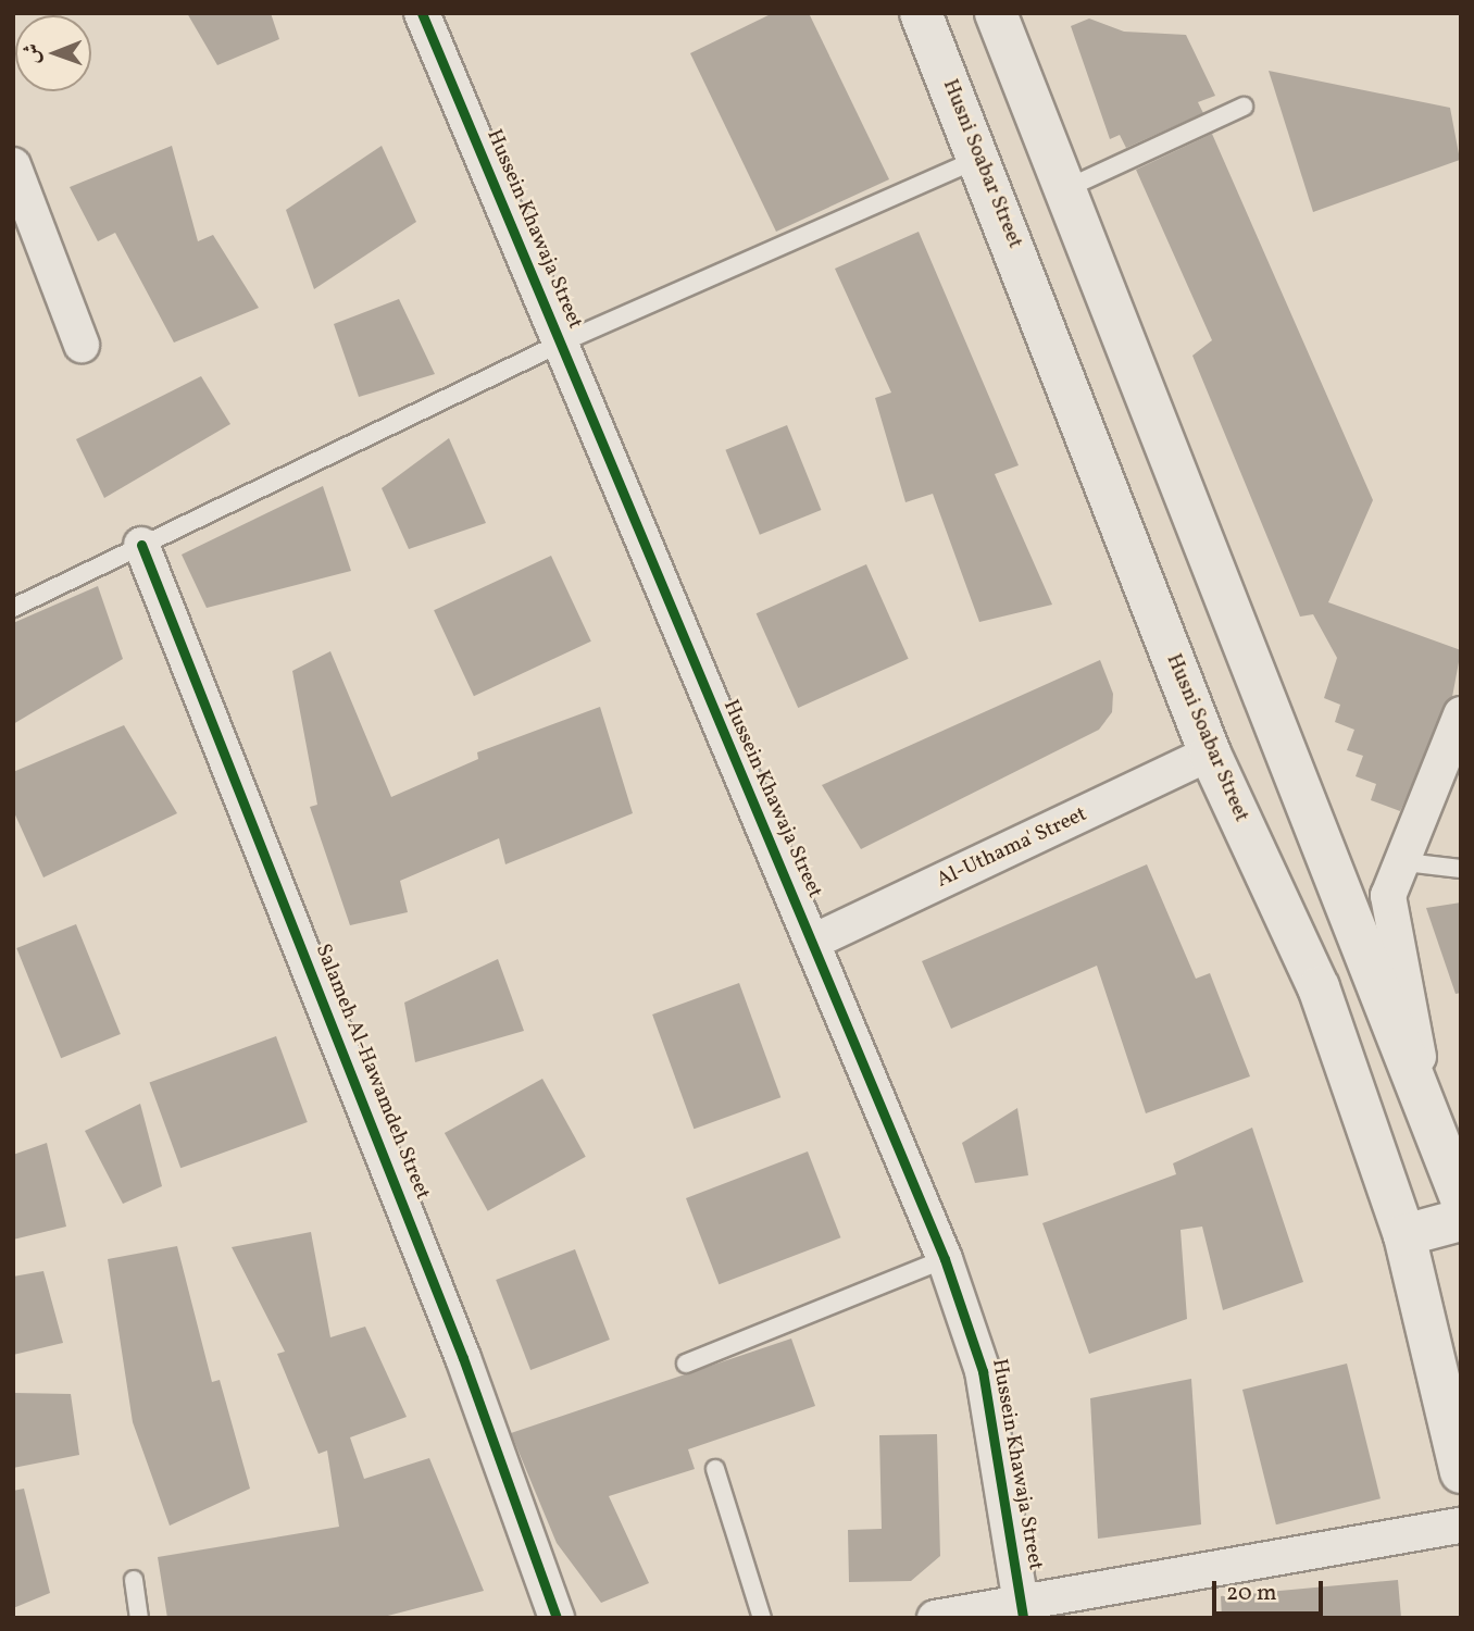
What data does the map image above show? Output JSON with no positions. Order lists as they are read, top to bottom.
{
  "streets": {
    "main road": ["Husni Soabar Street"],
    "street": ["Hussein Khawaja Street", "Al-Uthama' Street", "Salameh Al-Hawamdeh Street"]
  },
  "crossings": [
    ["Husni Soabar Street", "Al-Uthama' Street"],
    ["Hussein Khawaja Street", "Al-Uthama' Street"]
  ],
  "scale_bar": "20 m",
  "north": "left"
}
